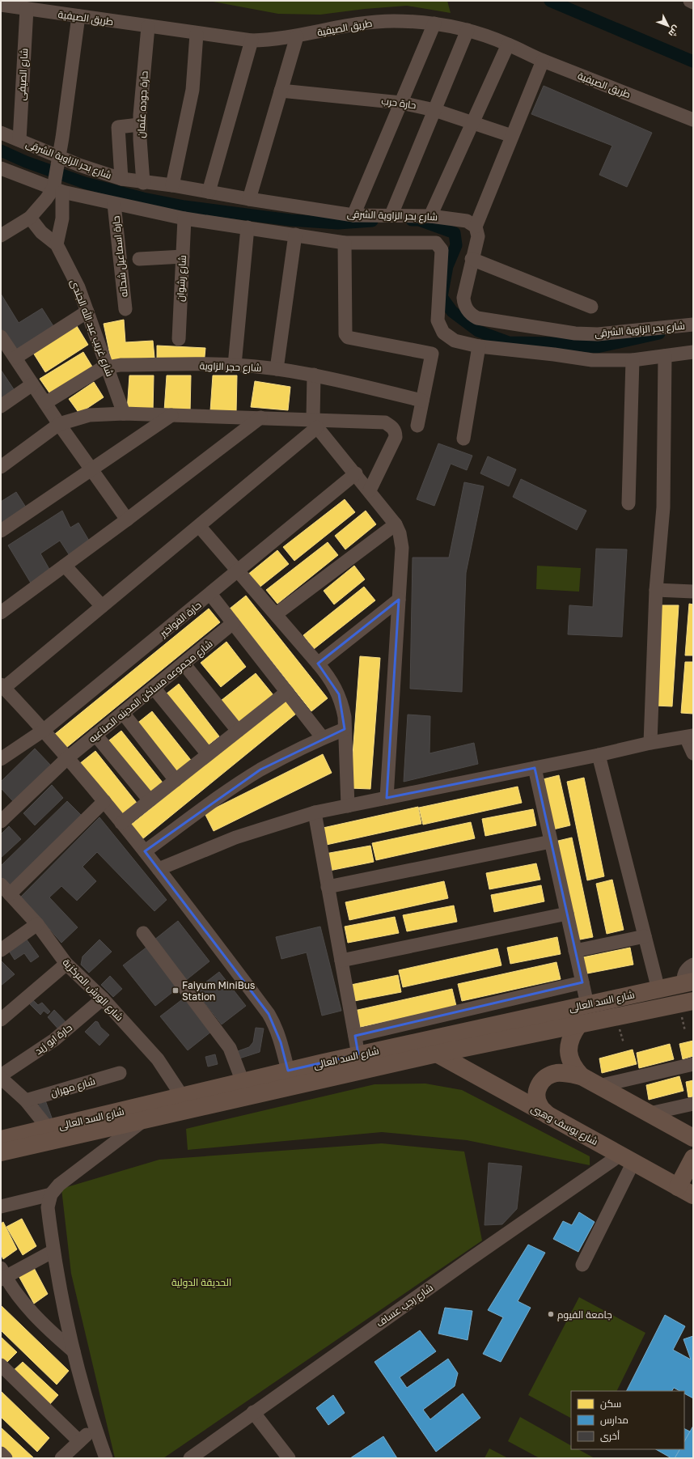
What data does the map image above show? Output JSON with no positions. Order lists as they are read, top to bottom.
{
  "streets": {
    "main road": ["شارع السد العالى", "شارع يوسف وهبى"],
    "street": [
      "طريق الصيفية",
      "شارع الصيفى",
      "حارة حرب",
      "حارة جوده عثمان",
      "شارع بحر الزاوية الشرقى",
      "حارة اسماعيل شحاته",
      "شارع رشوان",
      "شارع غريب عبد الله الجندى",
      "شارع حجر الزاوية",
      "حارة الفواخير",
      "شارع مجموعه مساكن المدينه الصناعيه",
      "شارع الورش المركزية",
      "حارة ابو زيد",
      "شارع مهران",
      "شارع رجب عساف"
    ]
  },
  "crossings": [
    ["طريق الصيفية", "شارع الصيفى"],
    ["طريق الصيفية", "حارة جوده عثمان"],
    ["شارع الصيفى", "شارع بحر الزاوية الشرقى"],
    ["حارة جوده عثمان", "شارع بحر الزاوية الشرقى"],
    ["شارع غريب عبد الله الجندى", "شارع حجر الزاوية"],
    ["شارع الورش المركزية", "شارع السد العالى"],
    ["شارع الورش المركزية", "حارة ابو زيد"],
    ["شارع السد العالى", "شارع يوسف وهبى"],
    ["شارع يوسف وهبى", "شارع رجب عساف"]
  ],
  "parks": ["الحديقة الدولية"],
  "places": {
    "transit": ["Faiyum MiniBus Station"],
    "other": ["جامعة الفيوم"]
  },
  "legend": ["سكن", "مدارس", "أخرى"],
  "north": "bottom right"
}
